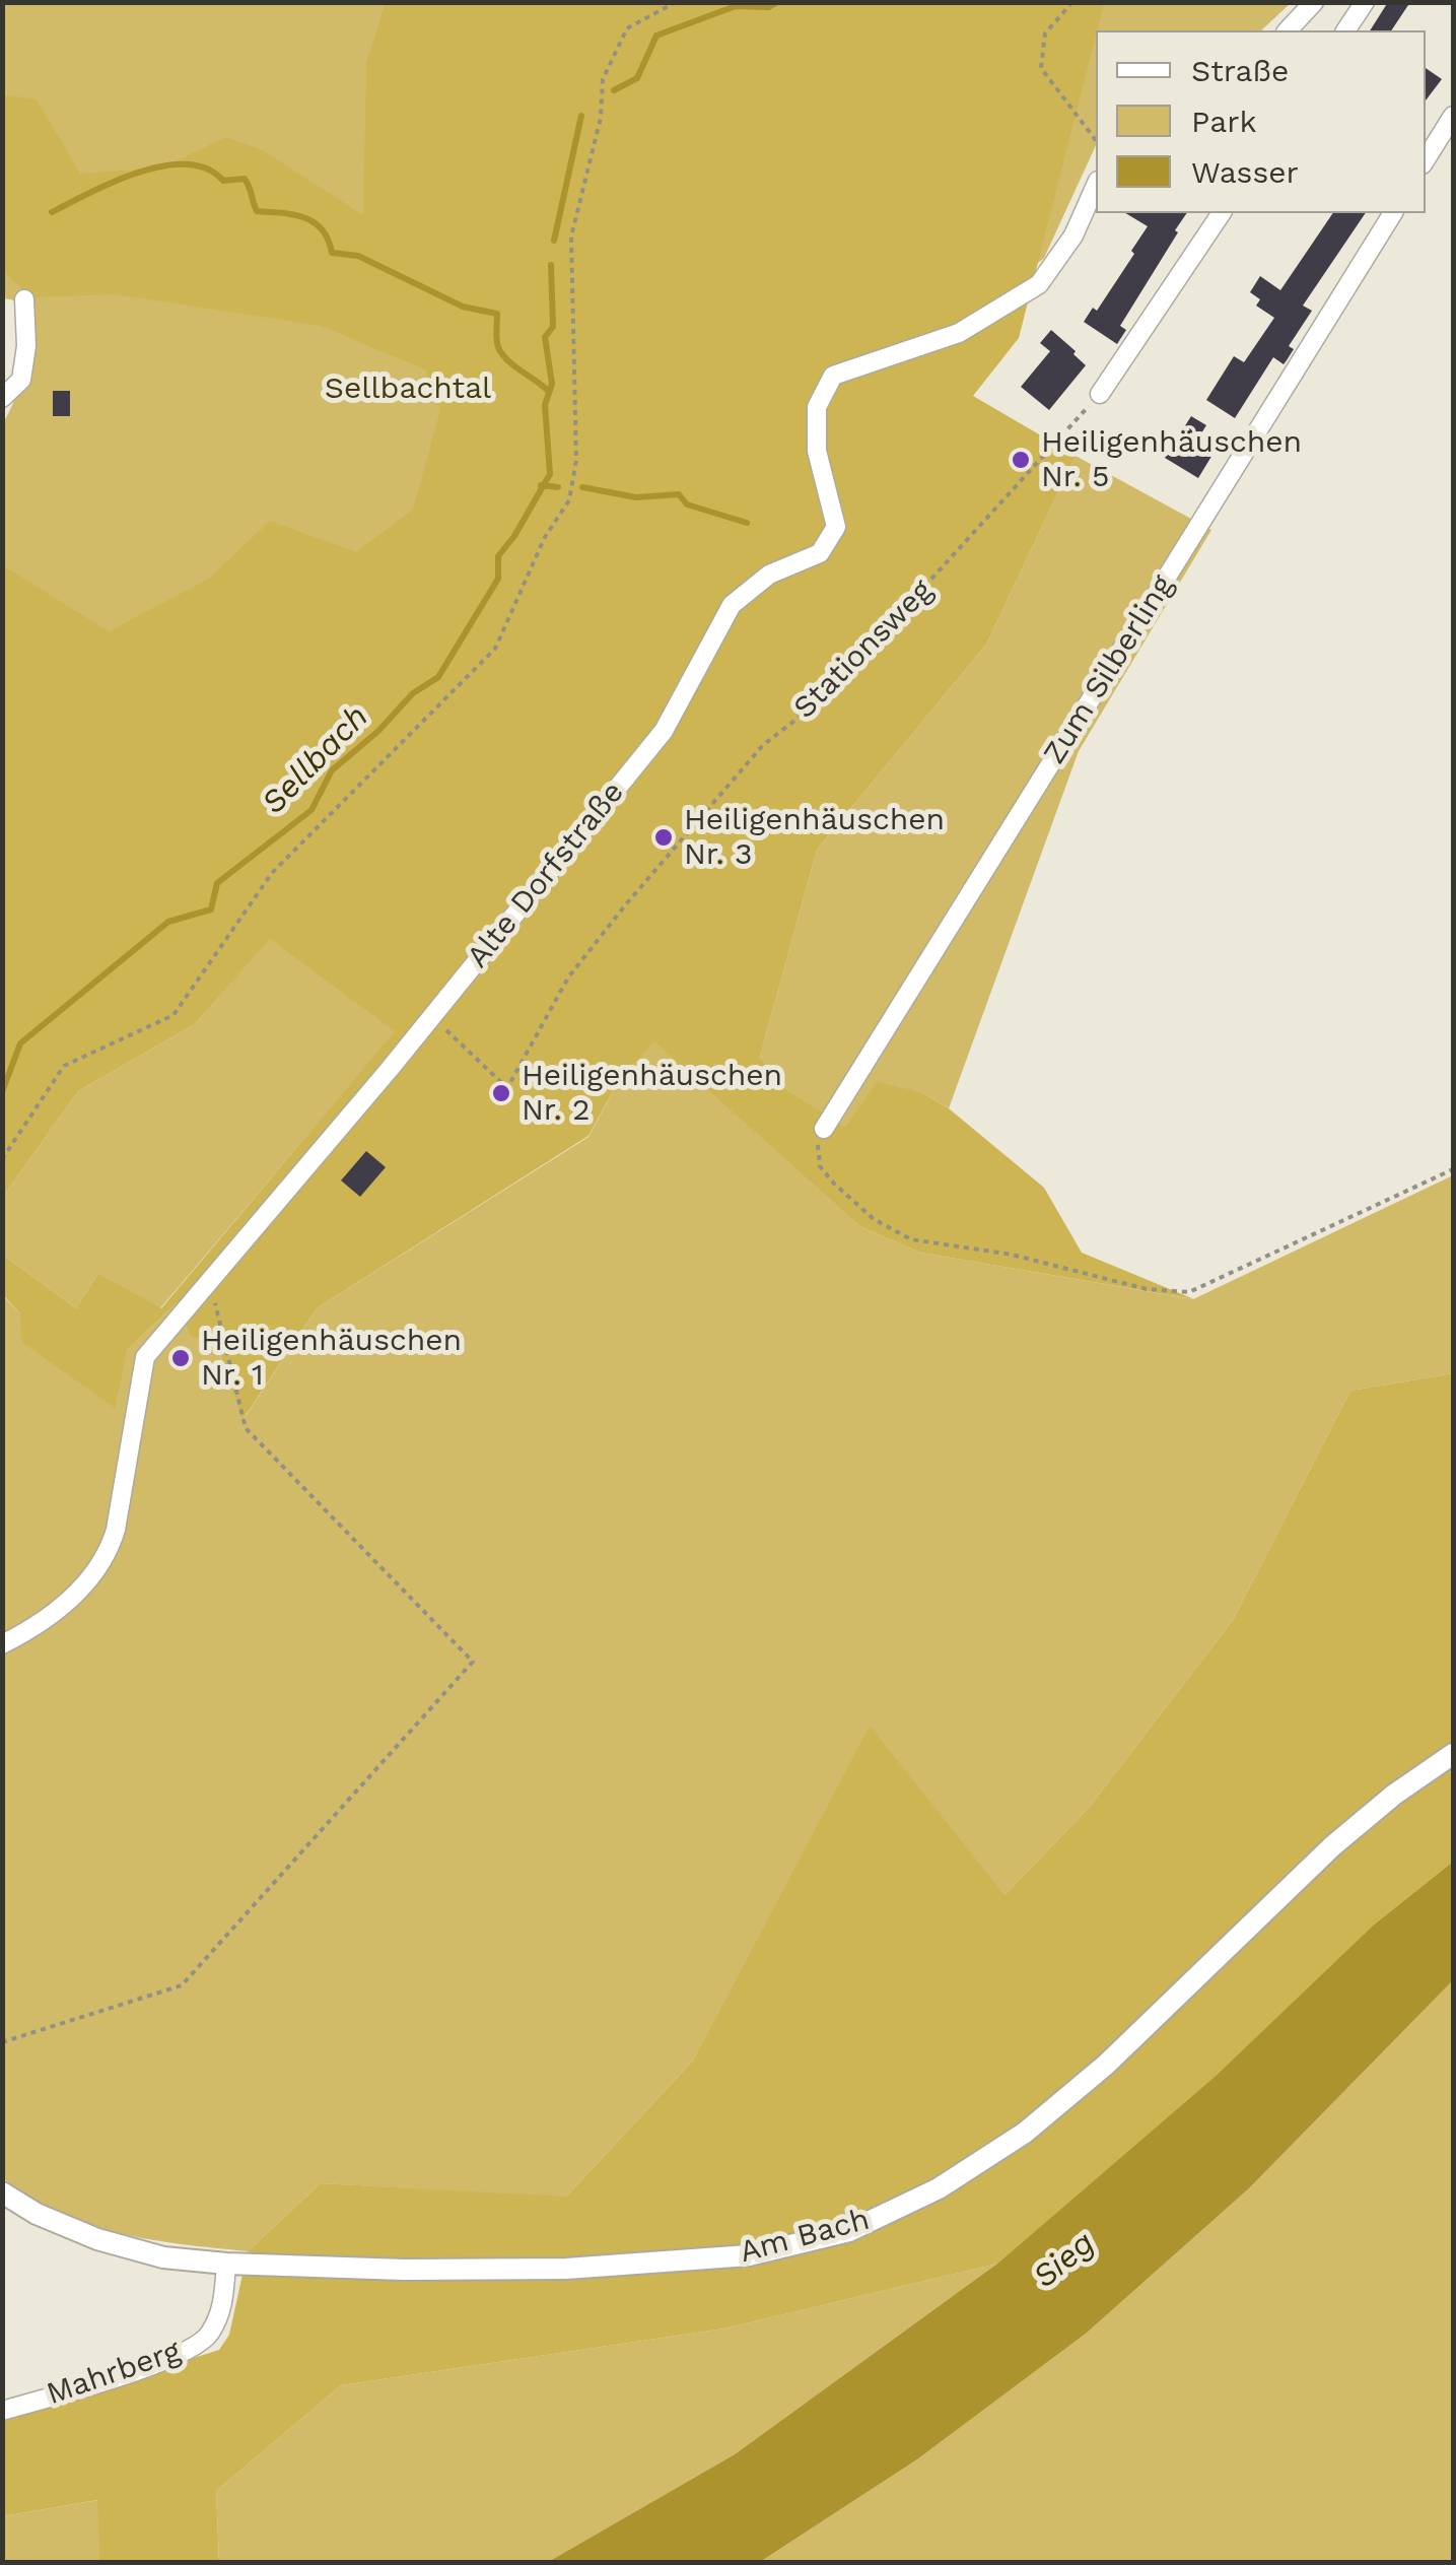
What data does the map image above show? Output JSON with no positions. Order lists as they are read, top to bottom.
{
  "streets": {
    "street": [
      "Zum Silberling",
      "Alte Dorfstraße",
      "Am Bach",
      "Mahrberg"
    ],
    "path": ["Stationsweg"]
  },
  "crossings": [
    ["Stationsweg", "Alte Dorfstraße"],
    ["Am Bach", "Mahrberg"]
  ],
  "water": ["Sellbach", "Sieg"],
  "parks": ["Sellbachtal"],
  "places": [
    "Heiligenhäuschen Nr. 5",
    "Heiligenhäuschen Nr. 3",
    "Heiligenhäuschen Nr. 2",
    "Heiligenhäuschen Nr. 1"
  ],
  "legend": ["Straße", "Park", "Wasser"]
}
